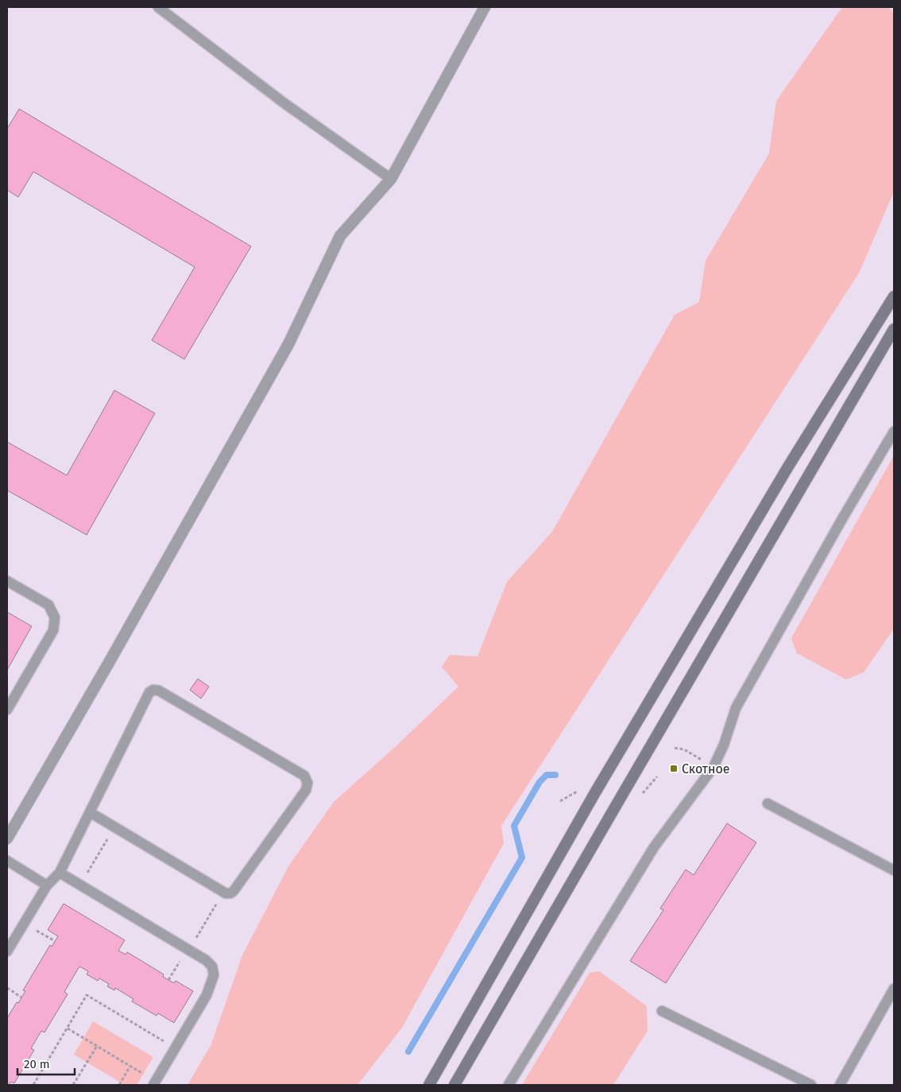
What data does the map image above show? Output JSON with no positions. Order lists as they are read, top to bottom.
{
  "places": {
    "transit": ["Скотное"]
  },
  "scale_bar": "20 m"
}
